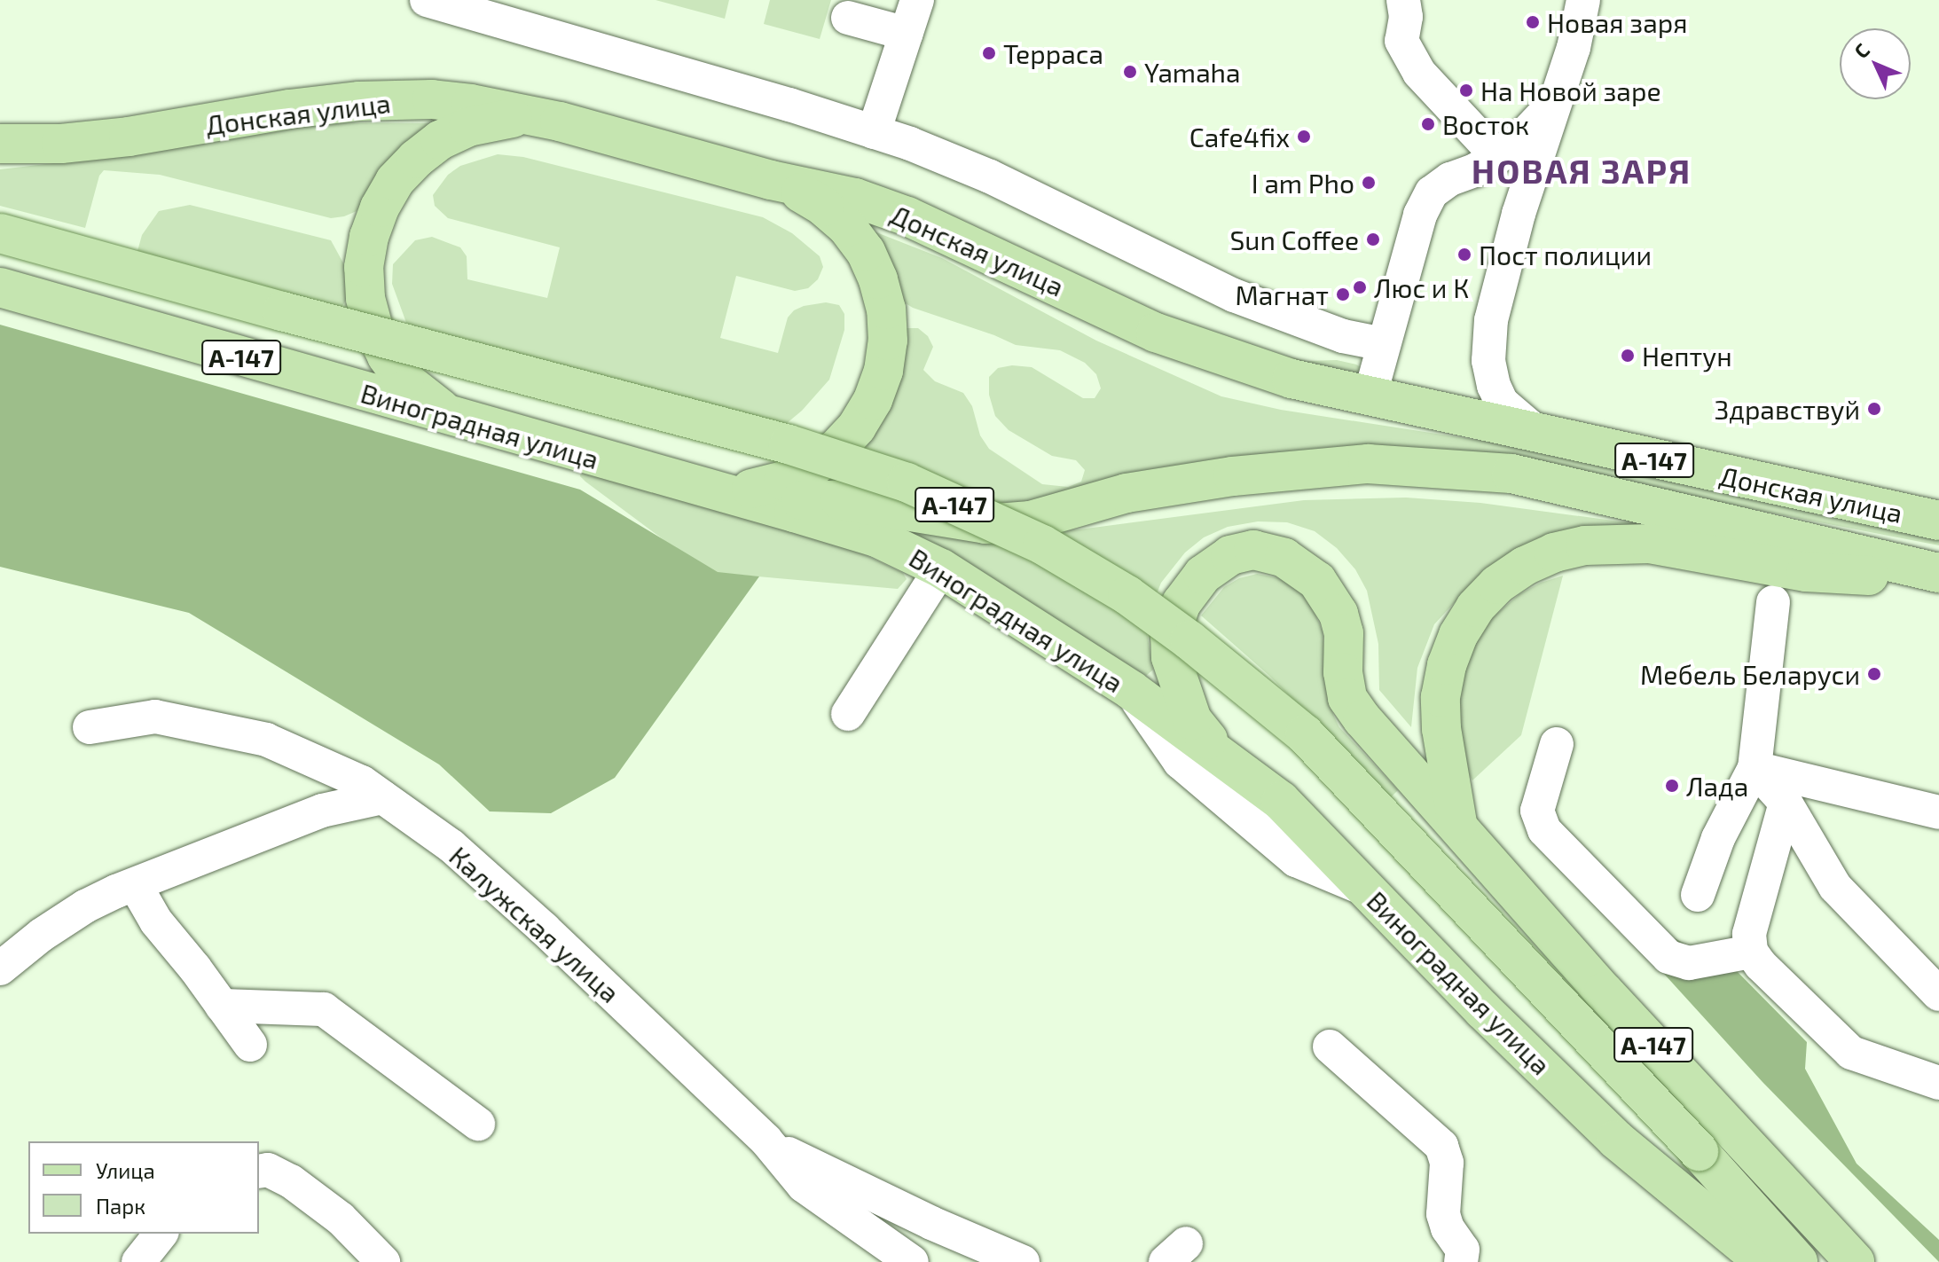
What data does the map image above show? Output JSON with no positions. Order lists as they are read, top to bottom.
{
  "streets": {
    "main road": ["Донская улица", "А-147", "Виноградная улица"],
    "street": ["Калужская улица"]
  },
  "crossings": [
    ["Донская улица", "А-147"],
    ["Донская улица", "Виноградная улица"],
    ["А-147", "Виноградная улица"]
  ],
  "districts": ["НОВАЯ ЗАРЯ"],
  "places": [
    "Новая заря",
    "Терраса",
    "Yamaha",
    "На Новой заре",
    "Восток",
    "Cafe4fix",
    "I am Pho",
    "Sun Coffee",
    "Пост полиции",
    "Люс и К",
    "Магнат",
    "Нептун",
    "Здравствуй",
    "Мебель Беларуси",
    "Лада"
  ],
  "legend": ["Улица", "Парк"],
  "north": "top left"
}
